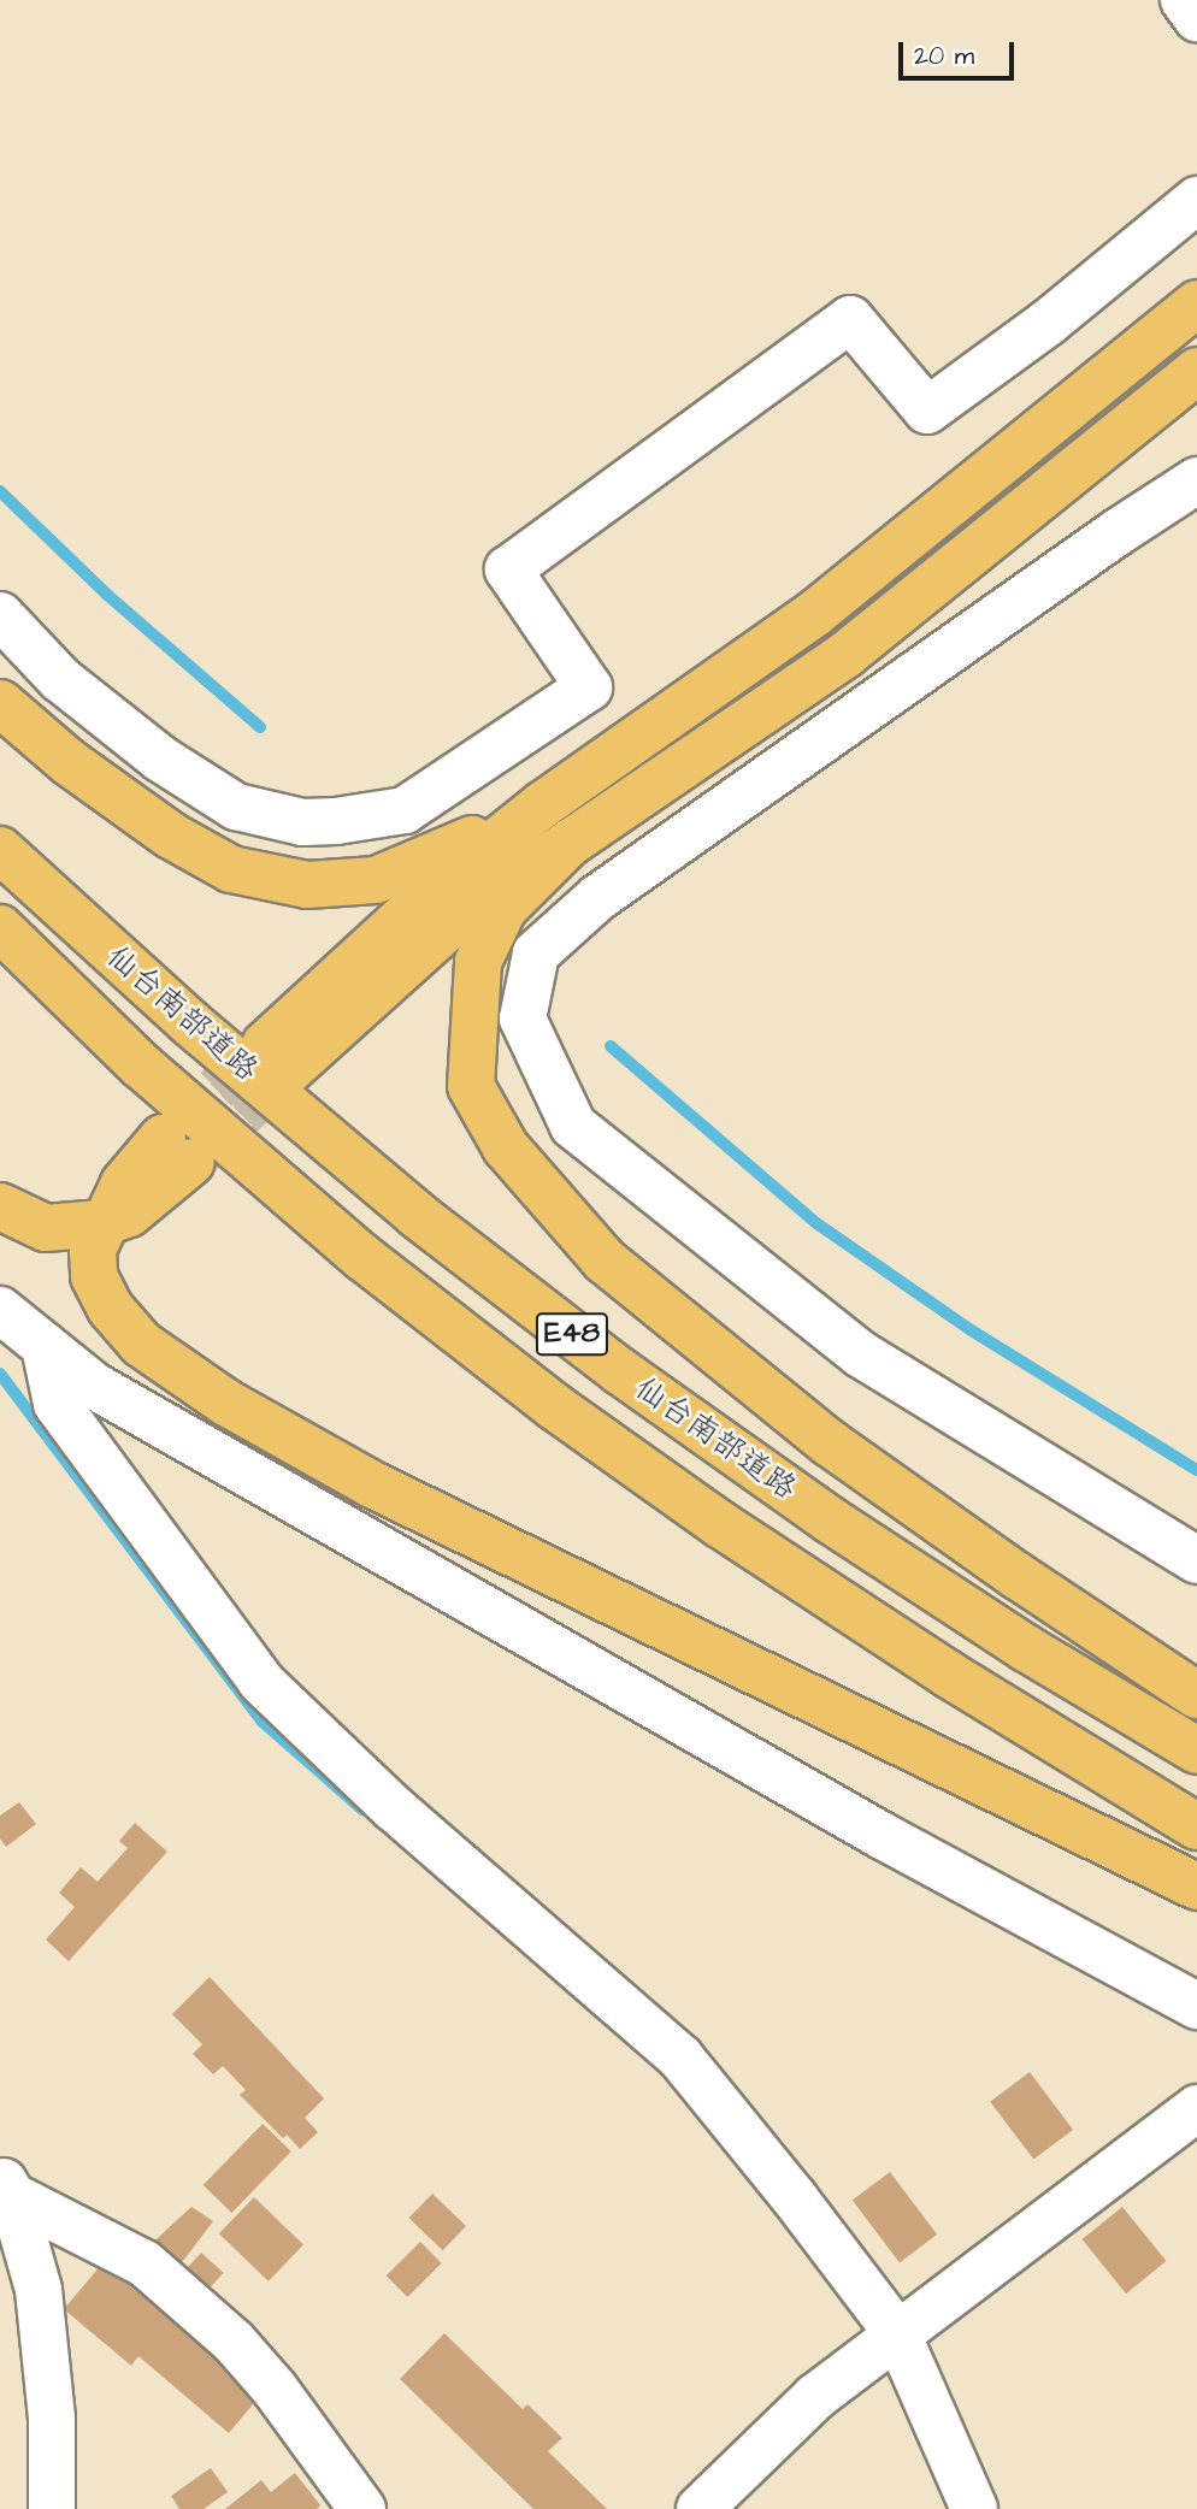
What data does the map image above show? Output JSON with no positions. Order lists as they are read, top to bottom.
{
  "streets": {
    "highway": ["仙台南部道路", "E48"]
  },
  "scale_bar": "20 m"
}
